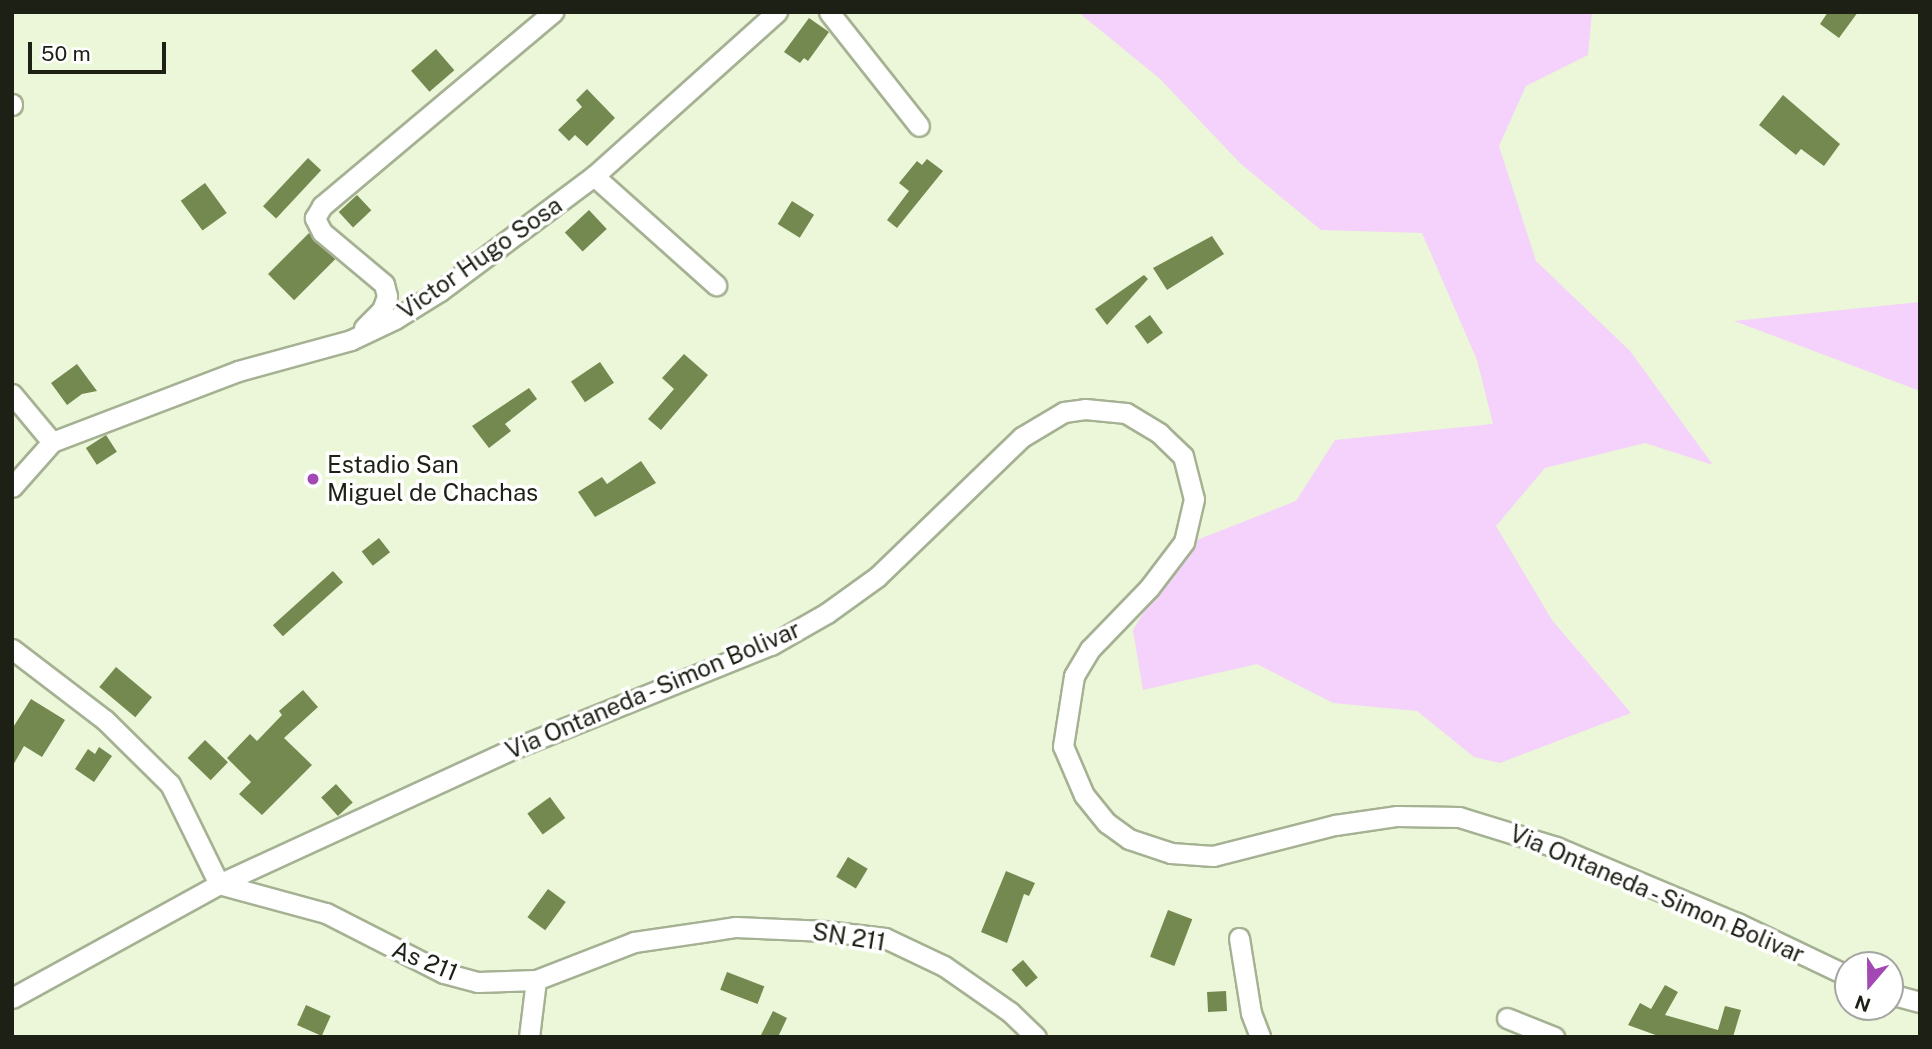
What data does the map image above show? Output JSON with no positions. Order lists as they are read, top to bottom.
{
  "streets": {
    "street": [
      "Victor Hugo Sosa",
      "Via Ontaneda - Simon Bolivar",
      "SN 211",
      "As 211"
    ]
  },
  "crossings": [
    ["Via Ontaneda - Simon Bolivar", "As 211"],
    ["SN 211", "As 211"]
  ],
  "places": ["Estadio San Miguel de Chachas"],
  "scale_bar": "50 m",
  "north": "bottom"
}
